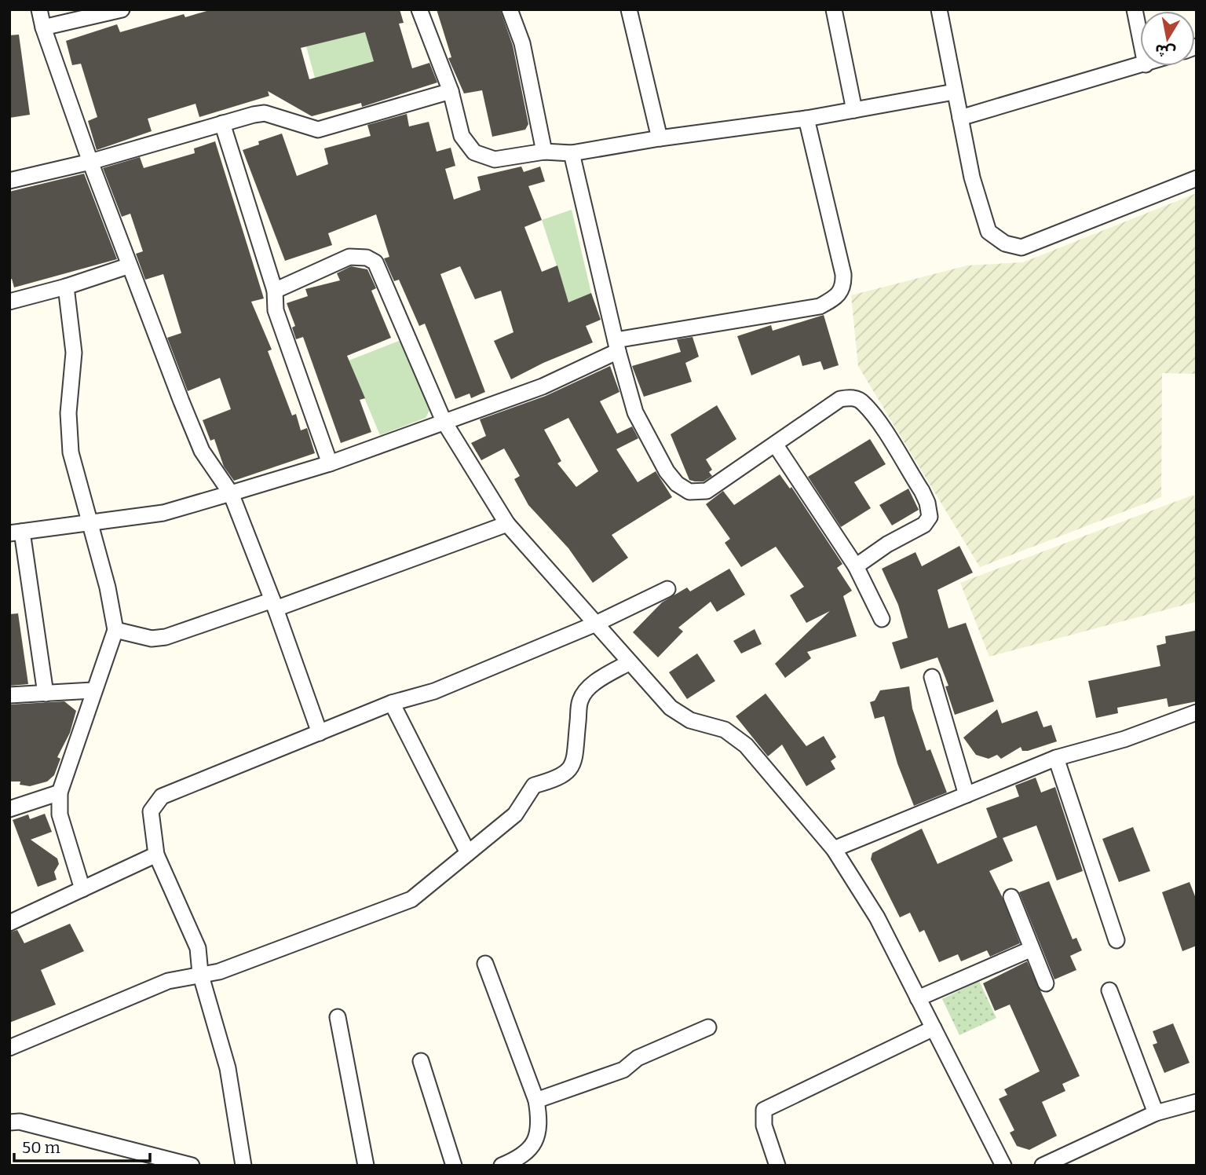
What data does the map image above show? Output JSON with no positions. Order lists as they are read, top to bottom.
{
  "scale_bar": "50 m",
  "north": "bottom"
}
